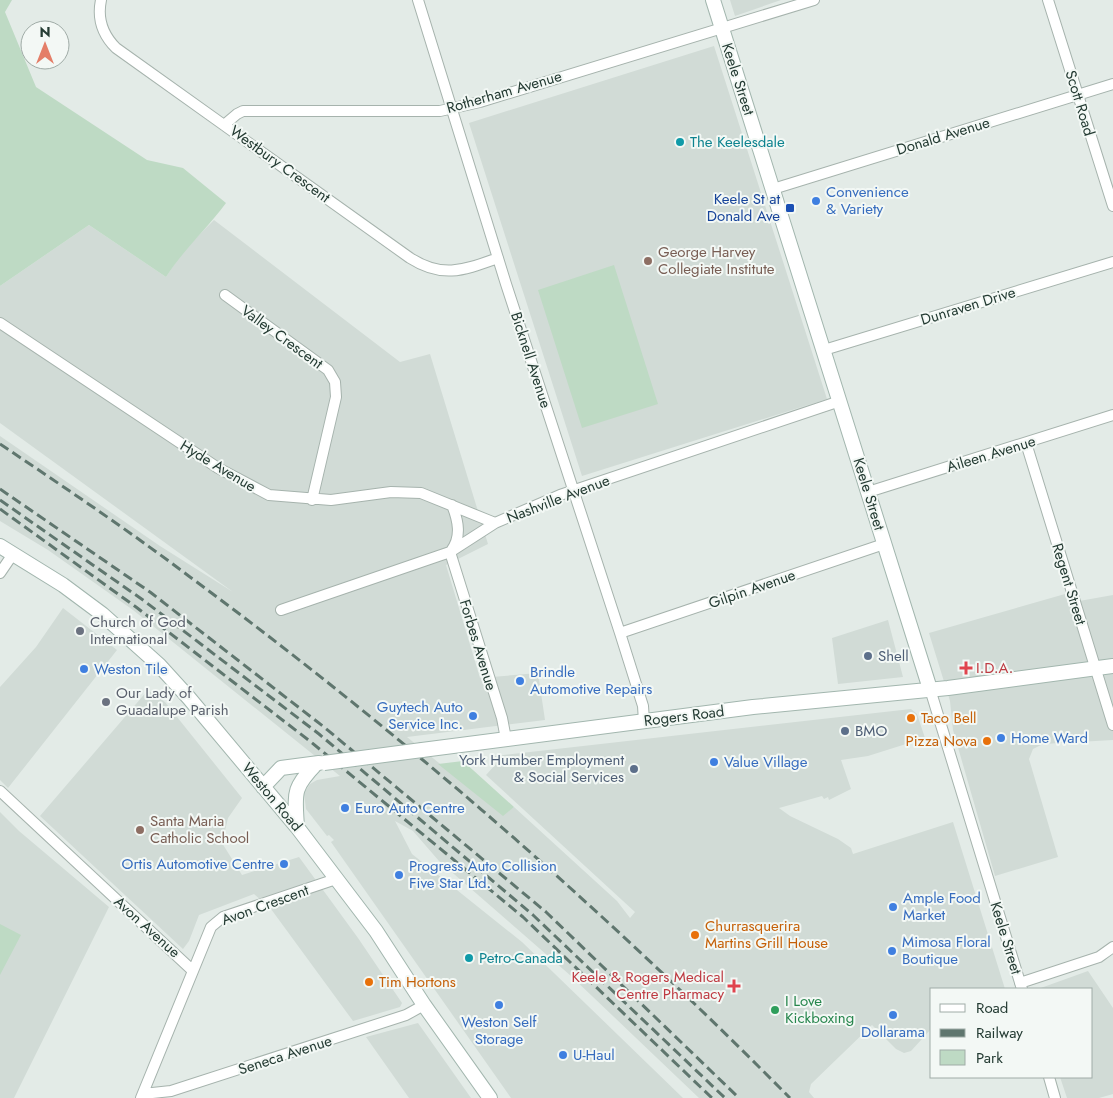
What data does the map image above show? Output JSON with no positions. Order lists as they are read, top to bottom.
{
  "streets": {
    "main road": ["Keele Street", "Rogers Road", "Weston Road"],
    "street": [
      "Rotherham Avenue",
      "Scott Road",
      "Donald Avenue",
      "Westbury Crescent",
      "Dunraven Drive",
      "Valley Crescent",
      "Bicknell Avenue",
      "Aileen Avenue",
      "Hyde Avenue",
      "Nashville Avenue",
      "Regent Street",
      "Gilpin Avenue",
      "Forbes Avenue",
      "Avon Crescent",
      "Avon Avenue",
      "Seneca Avenue"
    ]
  },
  "crossings": [
    ["Keele Street", "Rotherham Avenue"],
    ["Keele Street", "Donald Avenue"],
    ["Keele Street", "Dunraven Drive"],
    ["Keele Street", "Aileen Avenue"],
    ["Keele Street", "Nashville Avenue"],
    ["Keele Street", "Gilpin Avenue"],
    ["Keele Street", "Rogers Road"],
    ["Rotherham Avenue", "Westbury Crescent"],
    ["Rotherham Avenue", "Bicknell Avenue"],
    ["Scott Road", "Donald Avenue"],
    ["Westbury Crescent", "Bicknell Avenue"],
    ["Valley Crescent", "Hyde Avenue"],
    ["Bicknell Avenue", "Nashville Avenue"],
    ["Bicknell Avenue", "Gilpin Avenue"],
    ["Bicknell Avenue", "Rogers Road"],
    ["Aileen Avenue", "Regent Street"],
    ["Hyde Avenue", "Nashville Avenue"],
    ["Nashville Avenue", "Forbes Avenue"],
    ["Regent Street", "Rogers Road"],
    ["Forbes Avenue", "Rogers Road"],
    ["Rogers Road", "Weston Road"],
    ["Weston Road", "Avon Crescent"],
    ["Weston Road", "Seneca Avenue"],
    ["Avon Crescent", "Avon Avenue"],
    ["Avon Avenue", "Seneca Avenue"]
  ],
  "places": {
    "other": [
      "The Keelesdale",
      "Convenience & Variety",
      "George Harvey Collegiate Institute",
      "Church of God International",
      "Shell",
      "Weston Tile",
      "Brindle Automotive Repairs",
      "Our Lady of Guadalupe Parish",
      "Guytech Auto Service Inc.",
      "Taco Bell",
      "BMO",
      "Home Ward",
      "Pizza Nova",
      "Value Village",
      "York Humber Employment & Social Services",
      "Euro Auto Centre",
      "Santa Maria Catholic School",
      "Ortis Automotive Centre",
      "Progress Auto Collision Five Star Ltd.",
      "Ample Food Market",
      "Churrasquerira Martins Grill House",
      "Mimosa Floral Boutique",
      "Petro-Canada",
      "Tim Hortons",
      "Weston Self Storage",
      "I Love Kickboxing",
      "Dollarama",
      "U-Haul"
    ],
    "transit": ["Keele St at Donald Ave"],
    "health": ["I.D.A.", "Keele & Rogers Medical Centre Pharmacy"]
  },
  "legend": ["Road", "Railway", "Park"],
  "north": "top"
}
